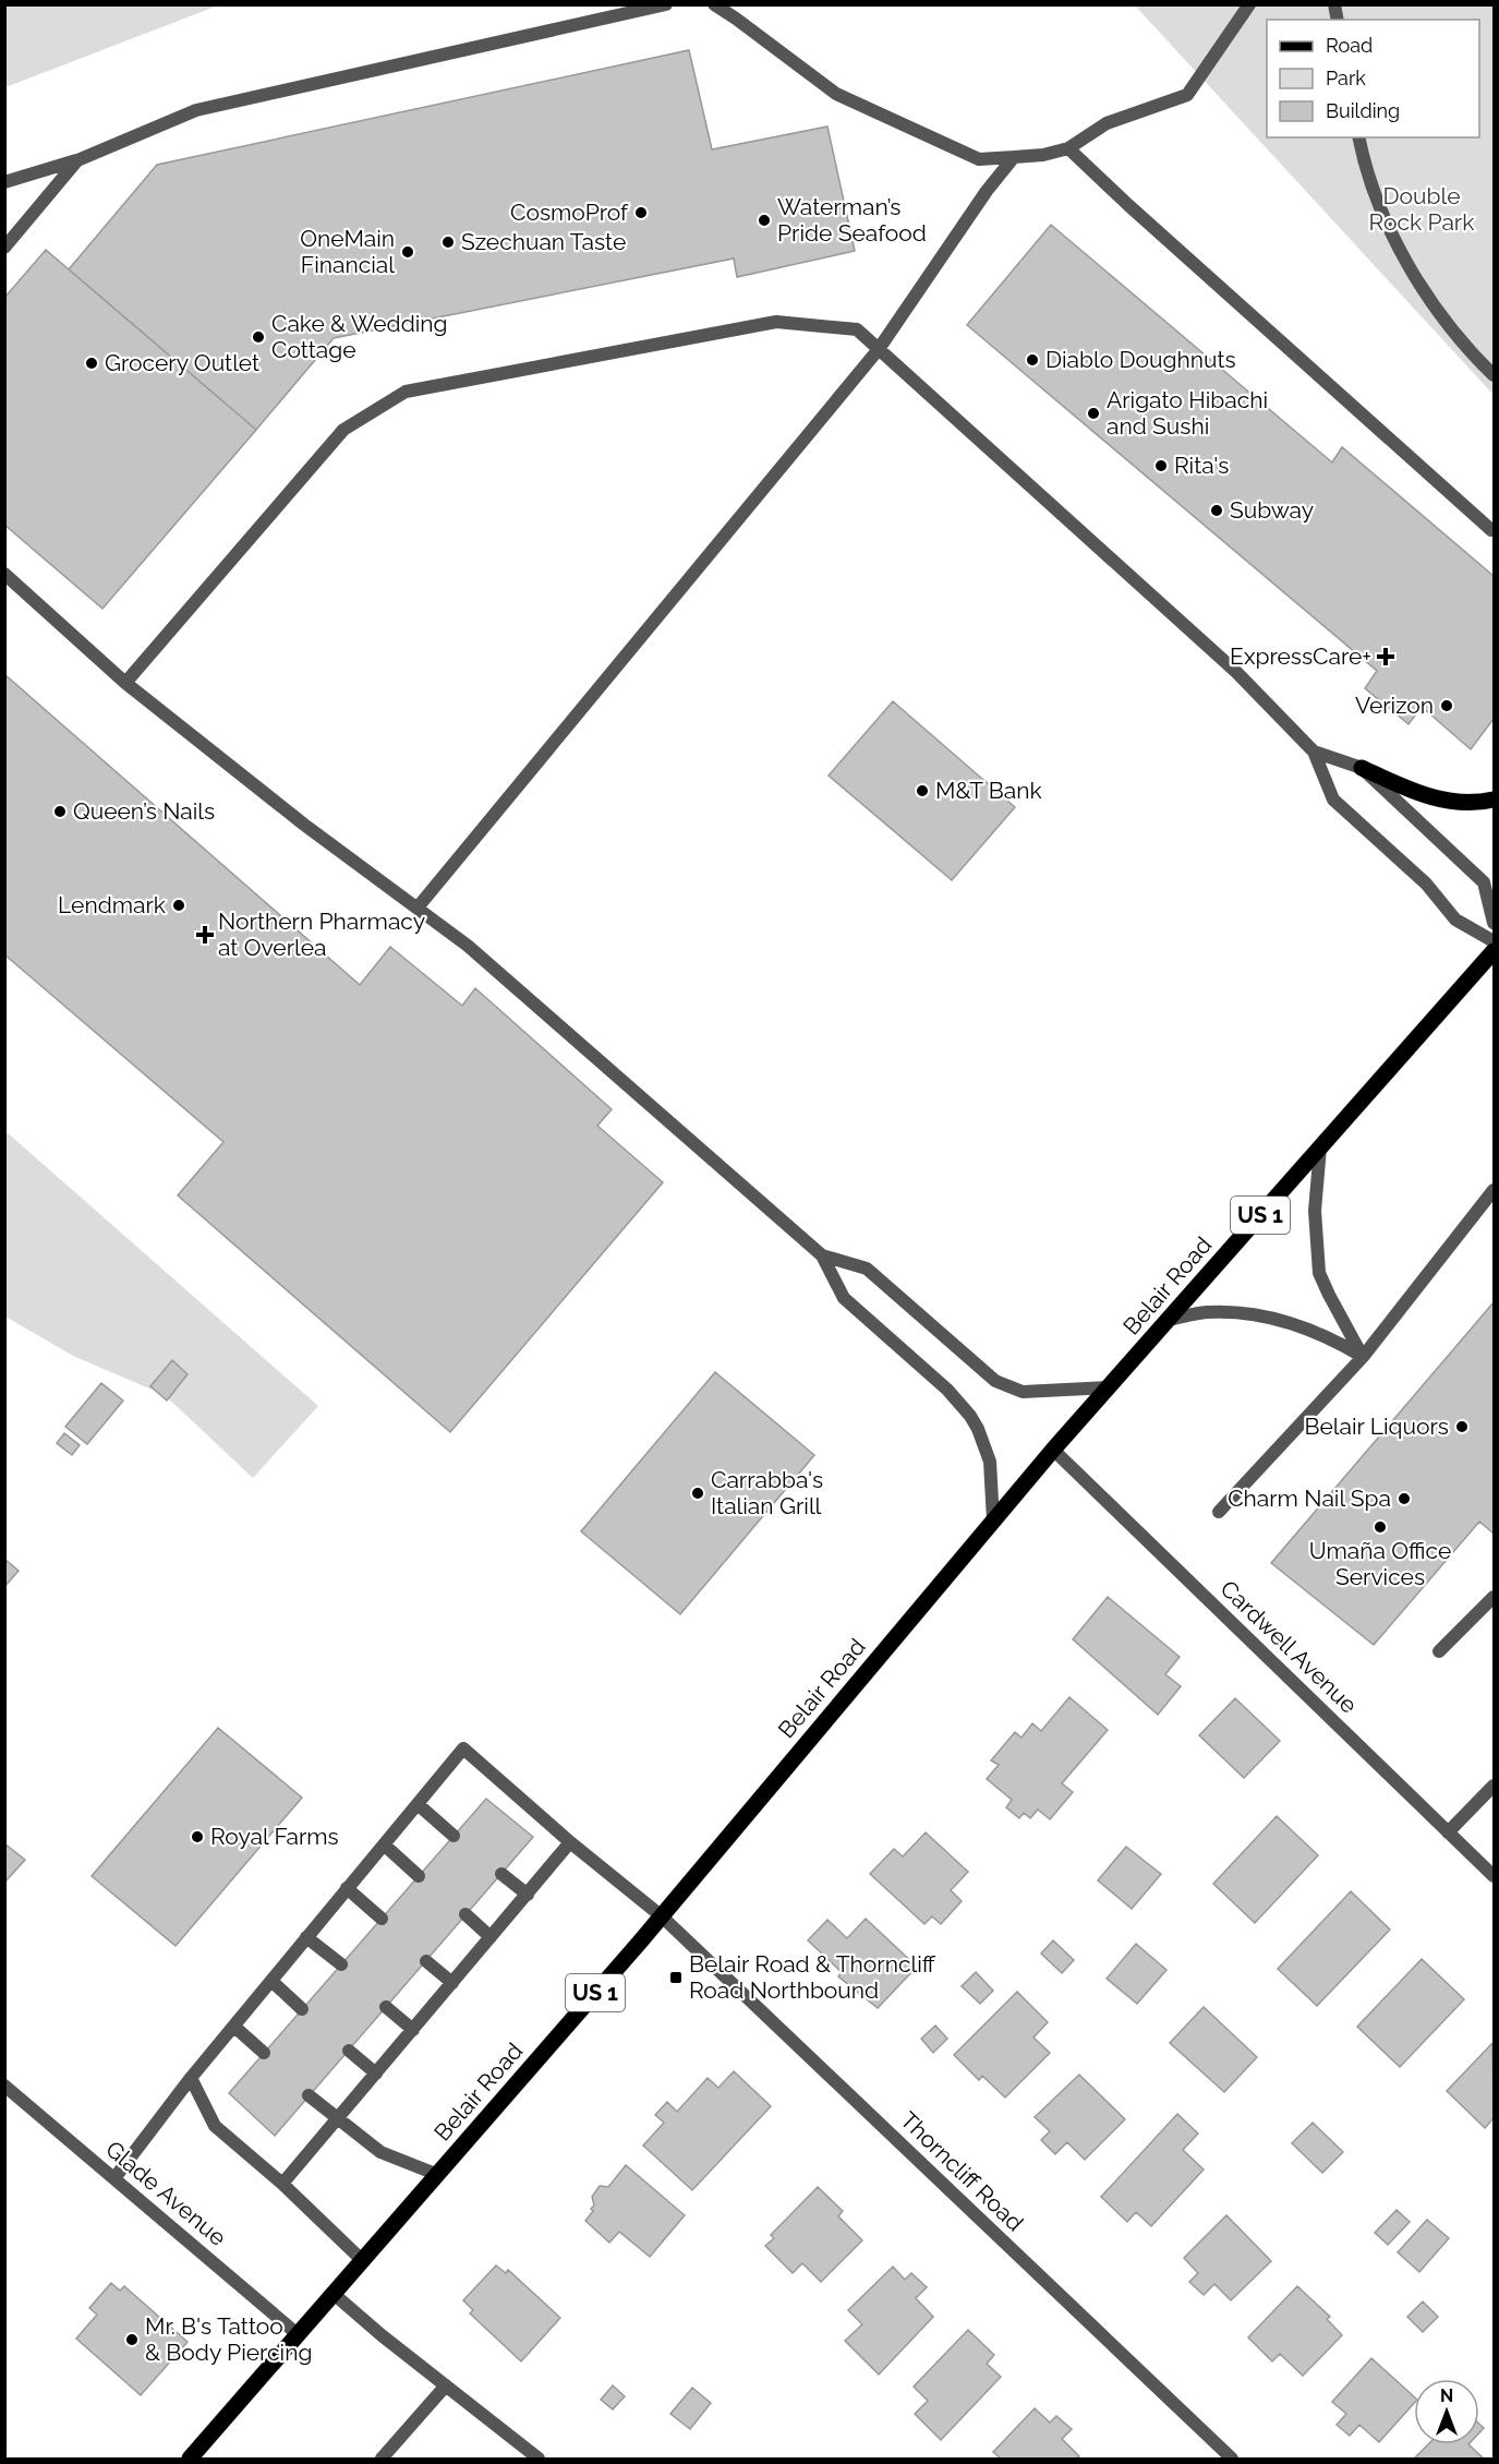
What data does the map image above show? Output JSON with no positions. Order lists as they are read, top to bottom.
{
  "streets": {
    "main road": ["US 1", "Belair Road"],
    "street": ["Cardwell Avenue", "Thorncliff Road", "Glade Avenue"]
  },
  "crossings": [
    ["Belair Road", "Cardwell Avenue"],
    ["Belair Road", "Thorncliff Road"],
    ["Belair Road", "Glade Avenue"]
  ],
  "parks": ["Double Rock Park"],
  "places": {
    "other": [
      "CosmoProf",
      "Waterman’s Pride Seafood",
      "Szechuan Taste",
      "OneMain Financial",
      "Cake & Wedding Cottage",
      "Diablo Doughnuts",
      "Grocery Outlet",
      "Arigato Hibachi and Sushi",
      "Rita's",
      "Subway",
      "Verizon",
      "M&T Bank",
      "Queen’s Nails",
      "Lendmark",
      "Belair Liquors",
      "Carrabba's Italian Grill",
      "Charm Nail Spa",
      "Umaña Office Services",
      "Royal Farms",
      "Mr. B's Tattoo & Body Piercing"
    ],
    "health": ["ExpressCare+", "Northern Pharmacy at Overlea"],
    "transit": ["Belair Road & Thorncliff Road Northbound"]
  },
  "legend": ["Road", "Park", "Building"],
  "north": "top"
}
